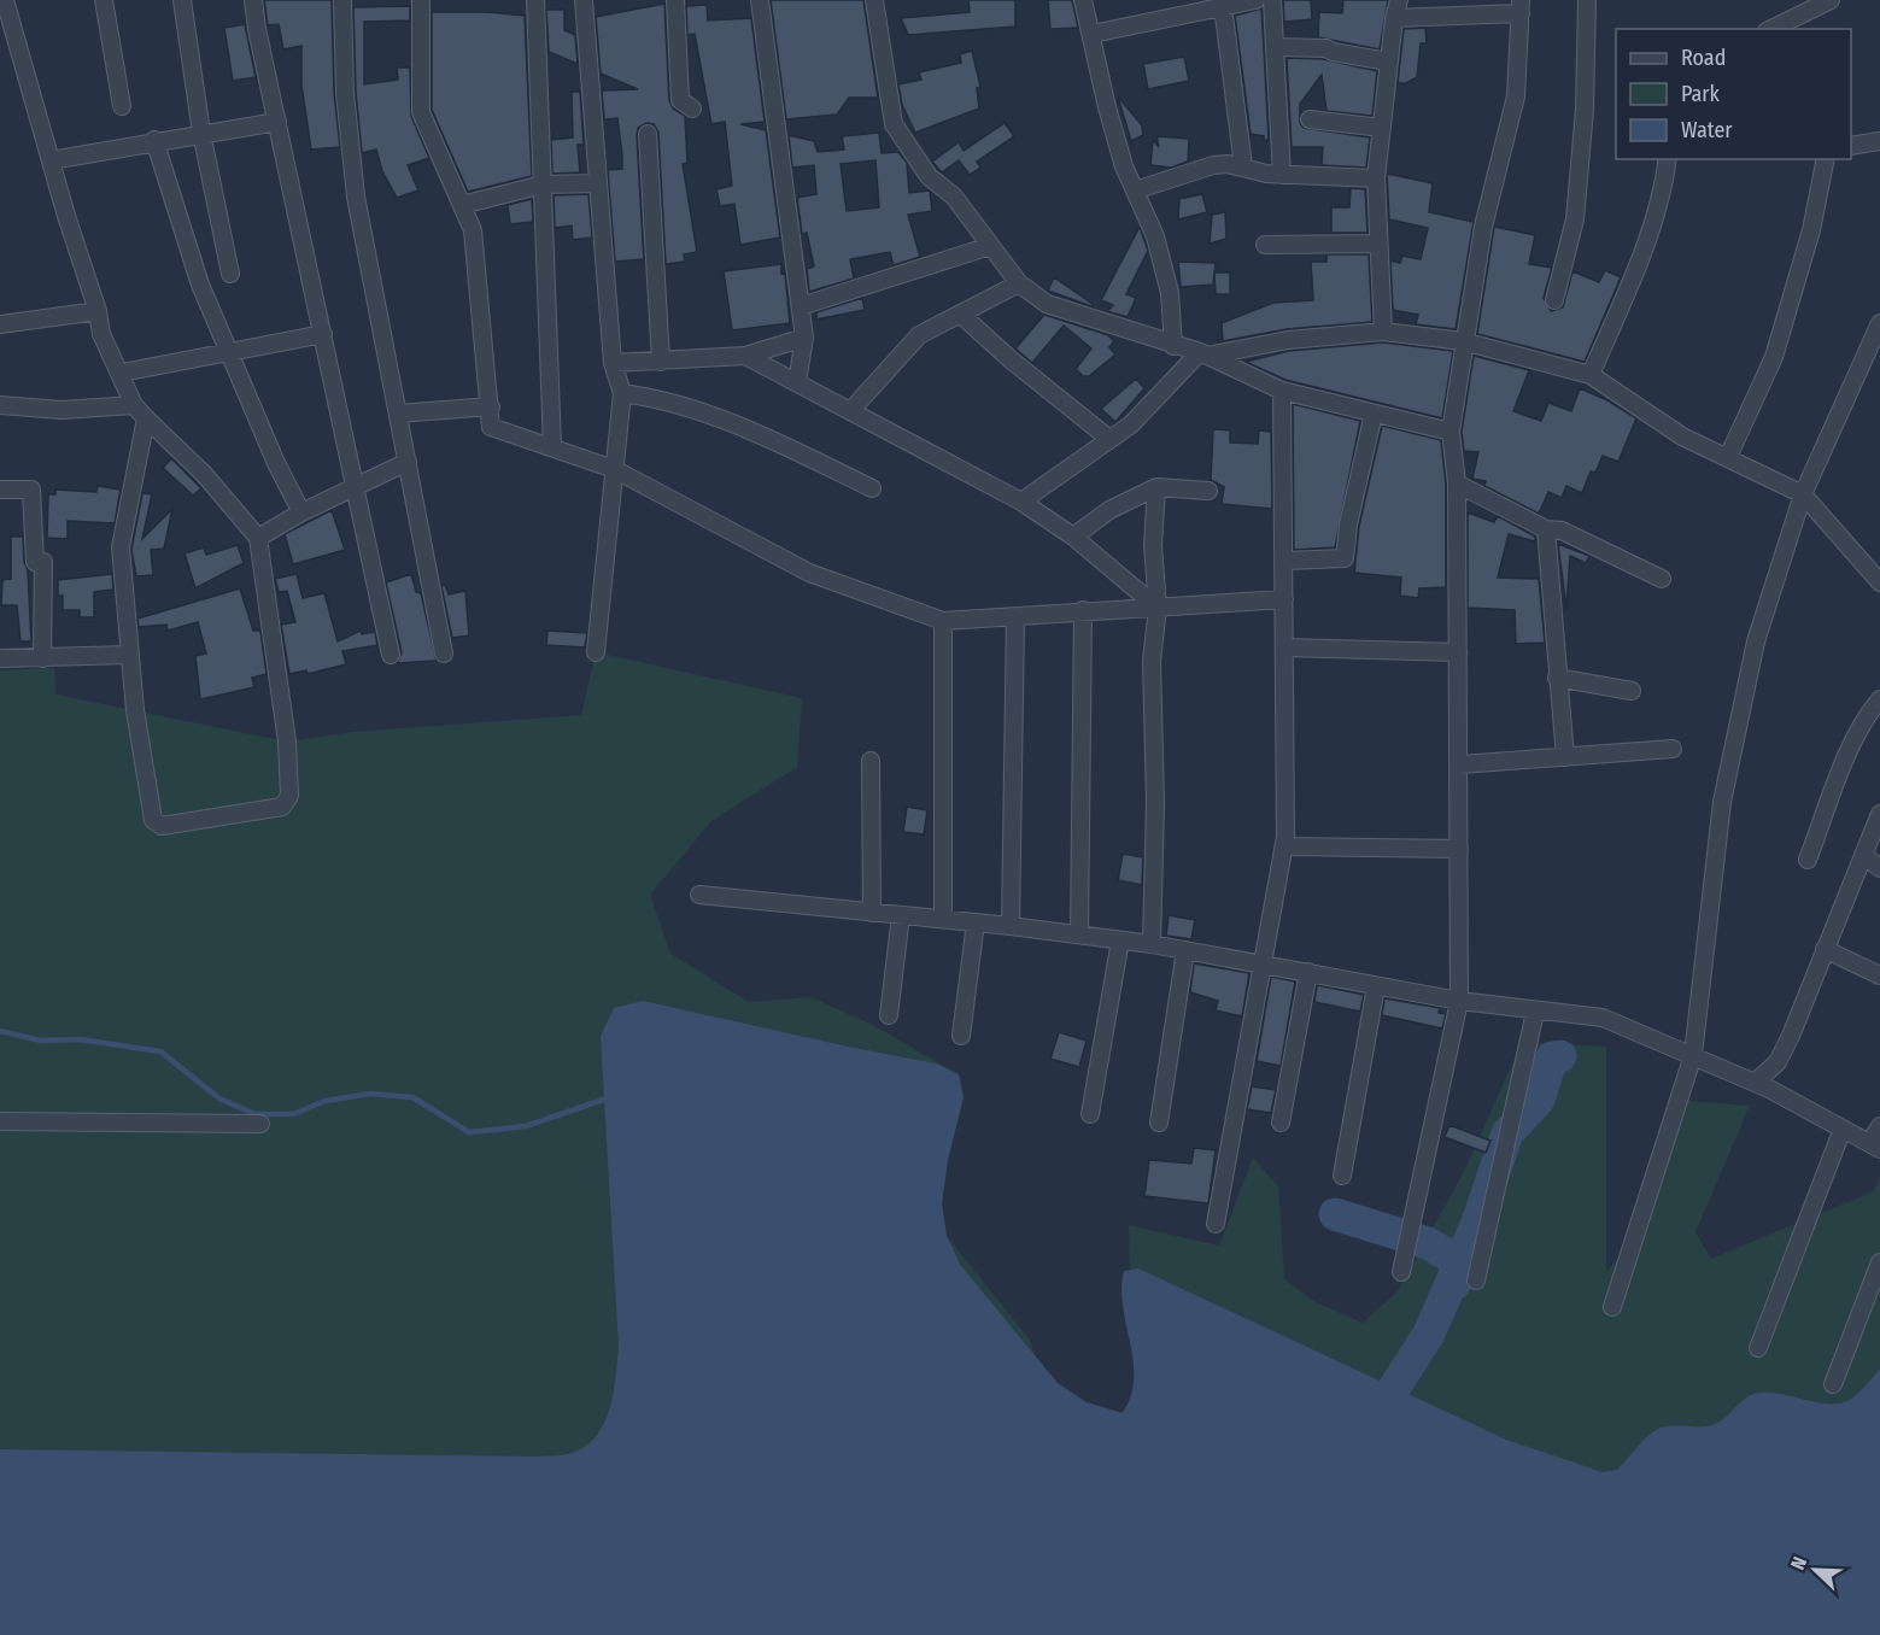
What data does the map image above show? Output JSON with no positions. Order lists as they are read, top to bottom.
{
  "legend": ["Road", "Park", "Water"],
  "north": "top left"
}
